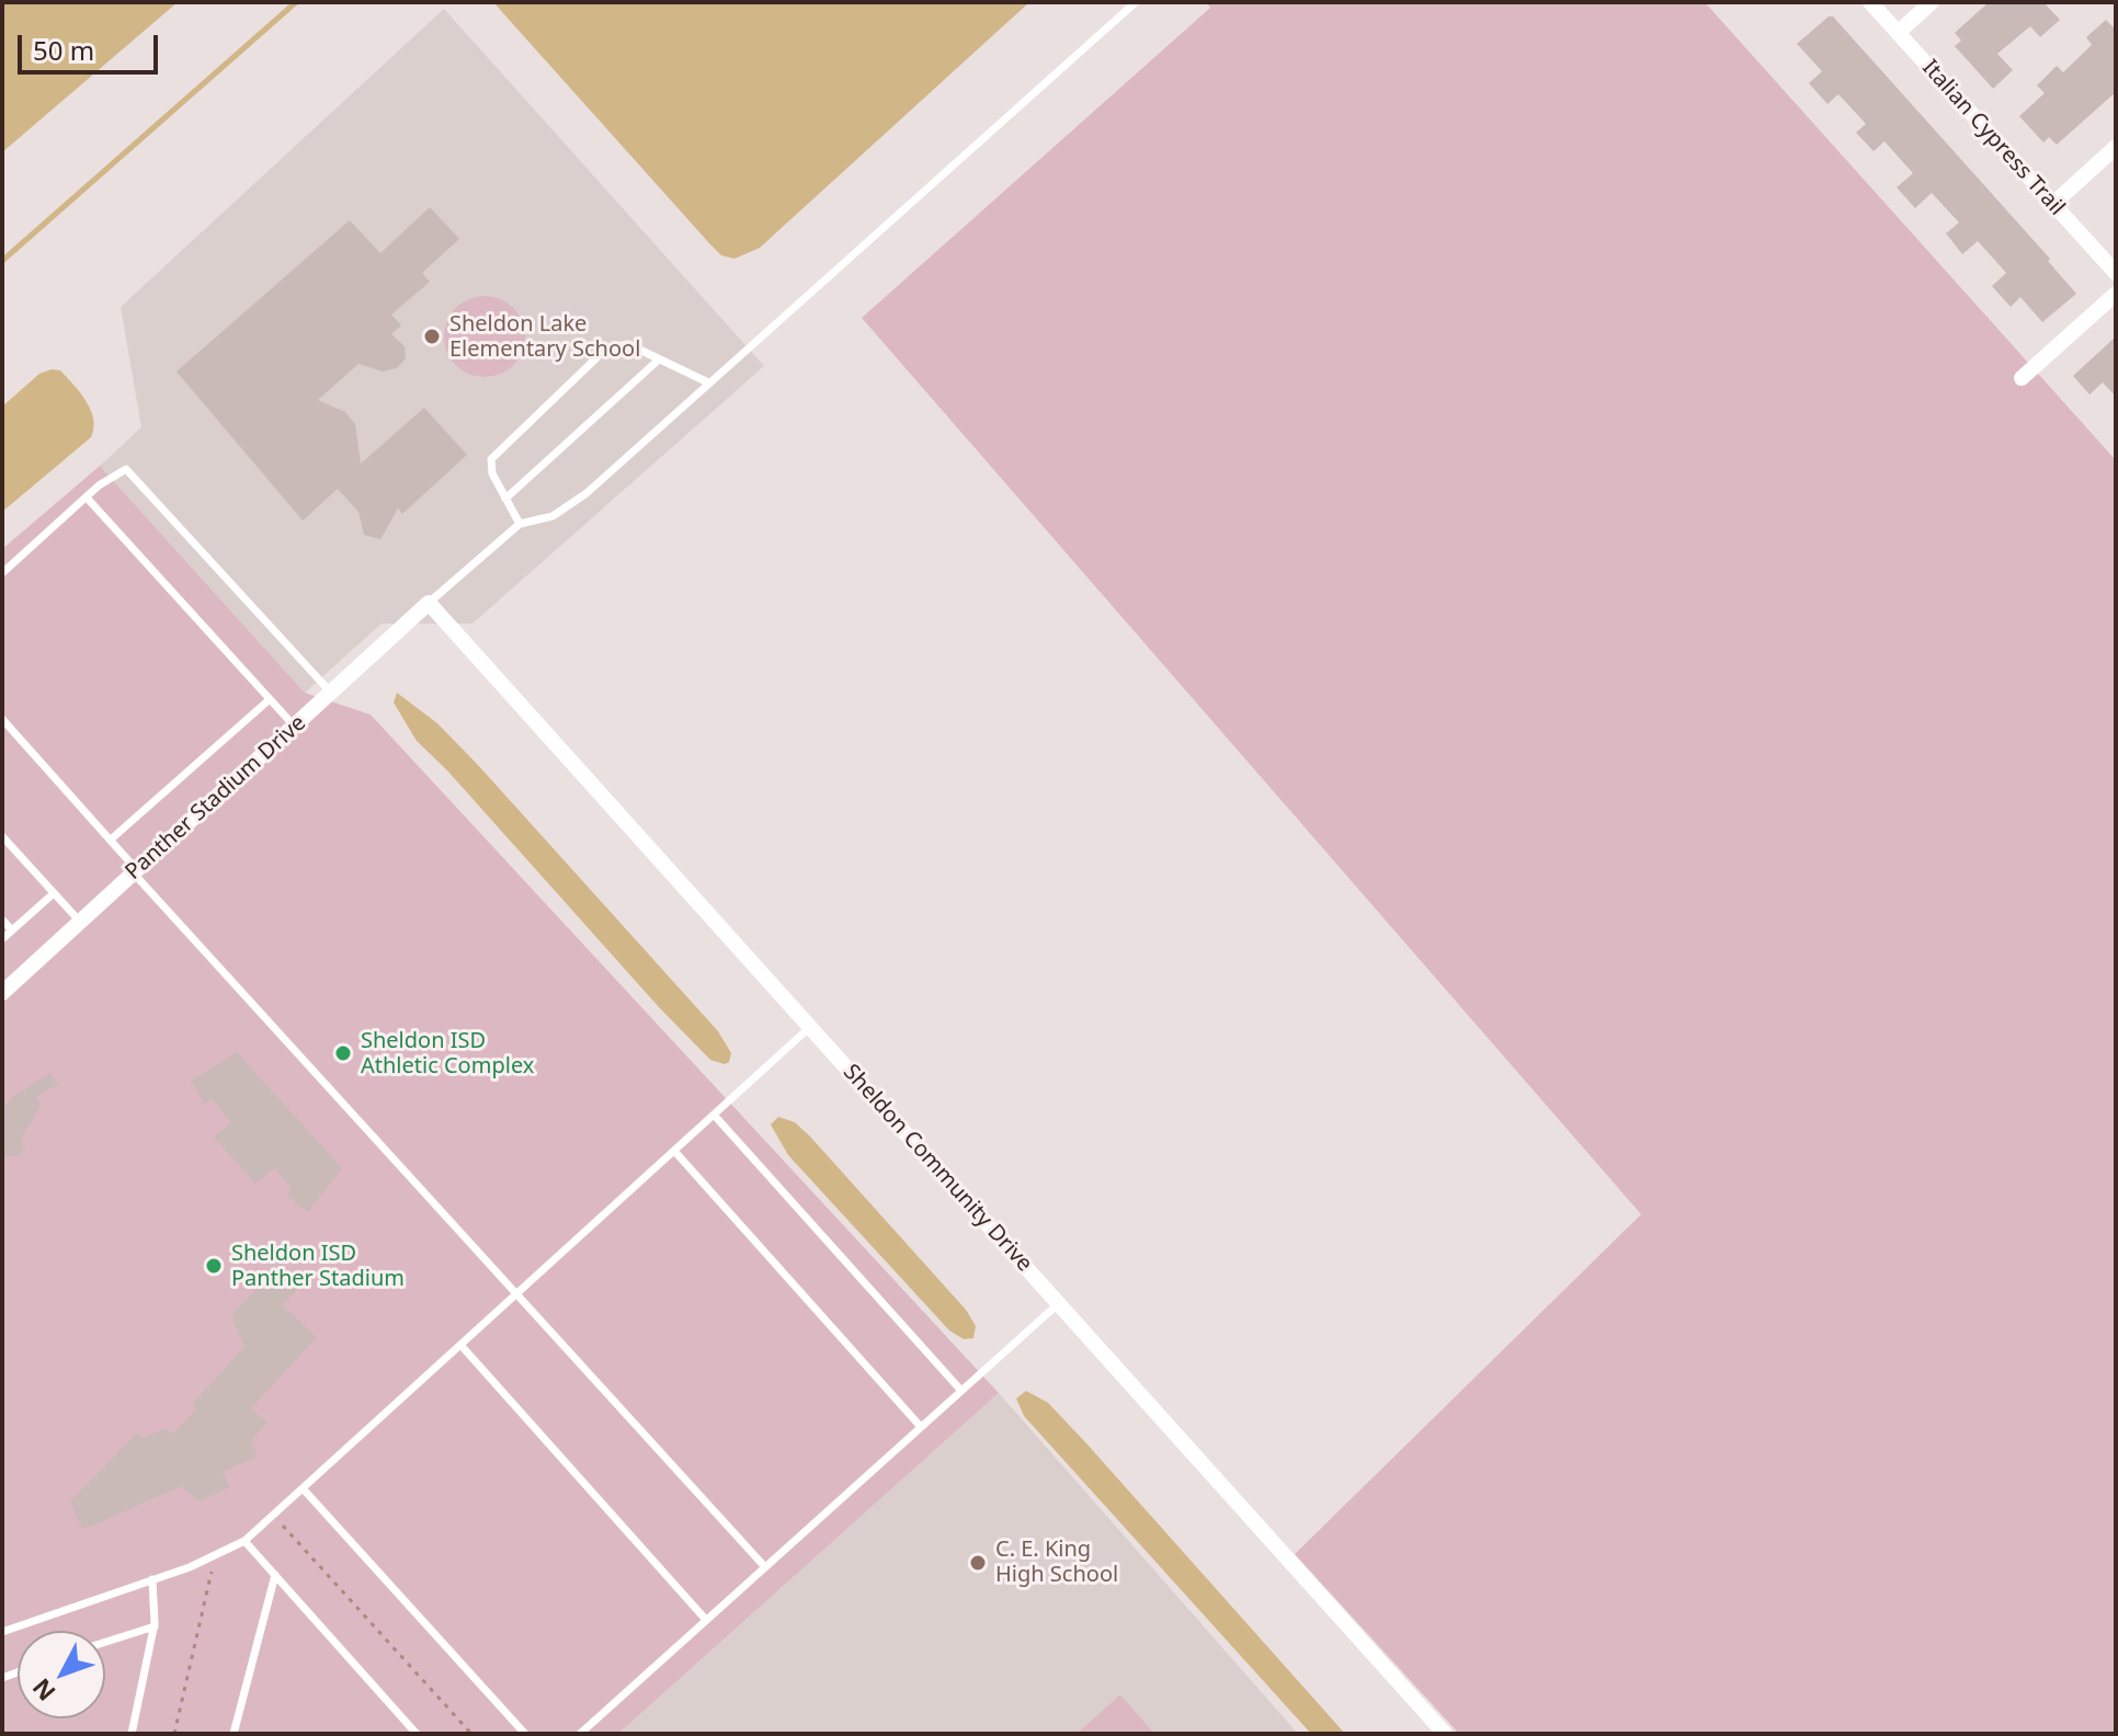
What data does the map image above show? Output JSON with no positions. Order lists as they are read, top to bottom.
{
  "streets": {
    "street": ["Italian Cypress Trail", "Panther Stadium Drive", "Sheldon Community Drive"]
  },
  "crossings": [
    ["Panther Stadium Drive", "Sheldon Community Drive"]
  ],
  "places": [
    "Sheldon Lake Elementary School",
    "Sheldon ISD Athletic Complex",
    "Sheldon ISD Panther Stadium",
    "C. E. King High School"
  ],
  "scale_bar": "50 m",
  "north": "bottom left"
}
